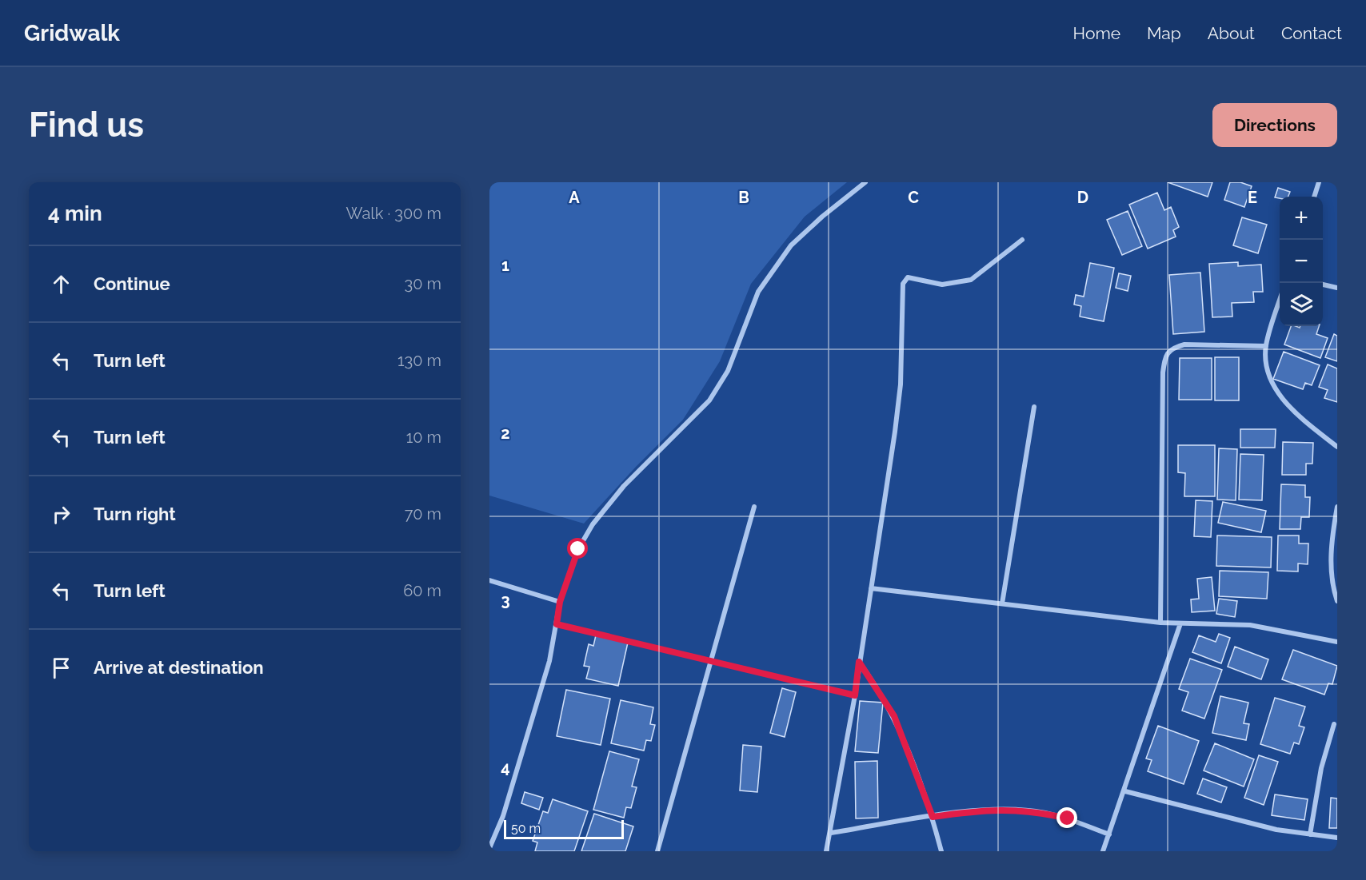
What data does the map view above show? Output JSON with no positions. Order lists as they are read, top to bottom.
{
  "scale_bar": "50 m",
  "page": {
    "header": "Gridwalk",
    "nav": [
      "Home",
      "Map",
      "About",
      "Contact"
    ],
    "buttons": "Directions",
    "title": "Find us",
    "heading": ["4 min", "Walk · 300 m"],
    "map_buttons": ["+", "−"],
    "list": [
      ["Continue", "30 m"],
      ["Turn left", "130 m"],
      ["Turn left", "10 m"],
      ["Turn right", "70 m"],
      ["Turn left", "60 m"],
      "Arrive at destination"
    ],
    "scale": "50 m"
  },
  "grid": {
    "columns": [
      "A",
      "B",
      "C",
      "D",
      "E"
    ],
    "rows": [
      "1",
      "2",
      "3",
      "4"
    ]
  }
}
